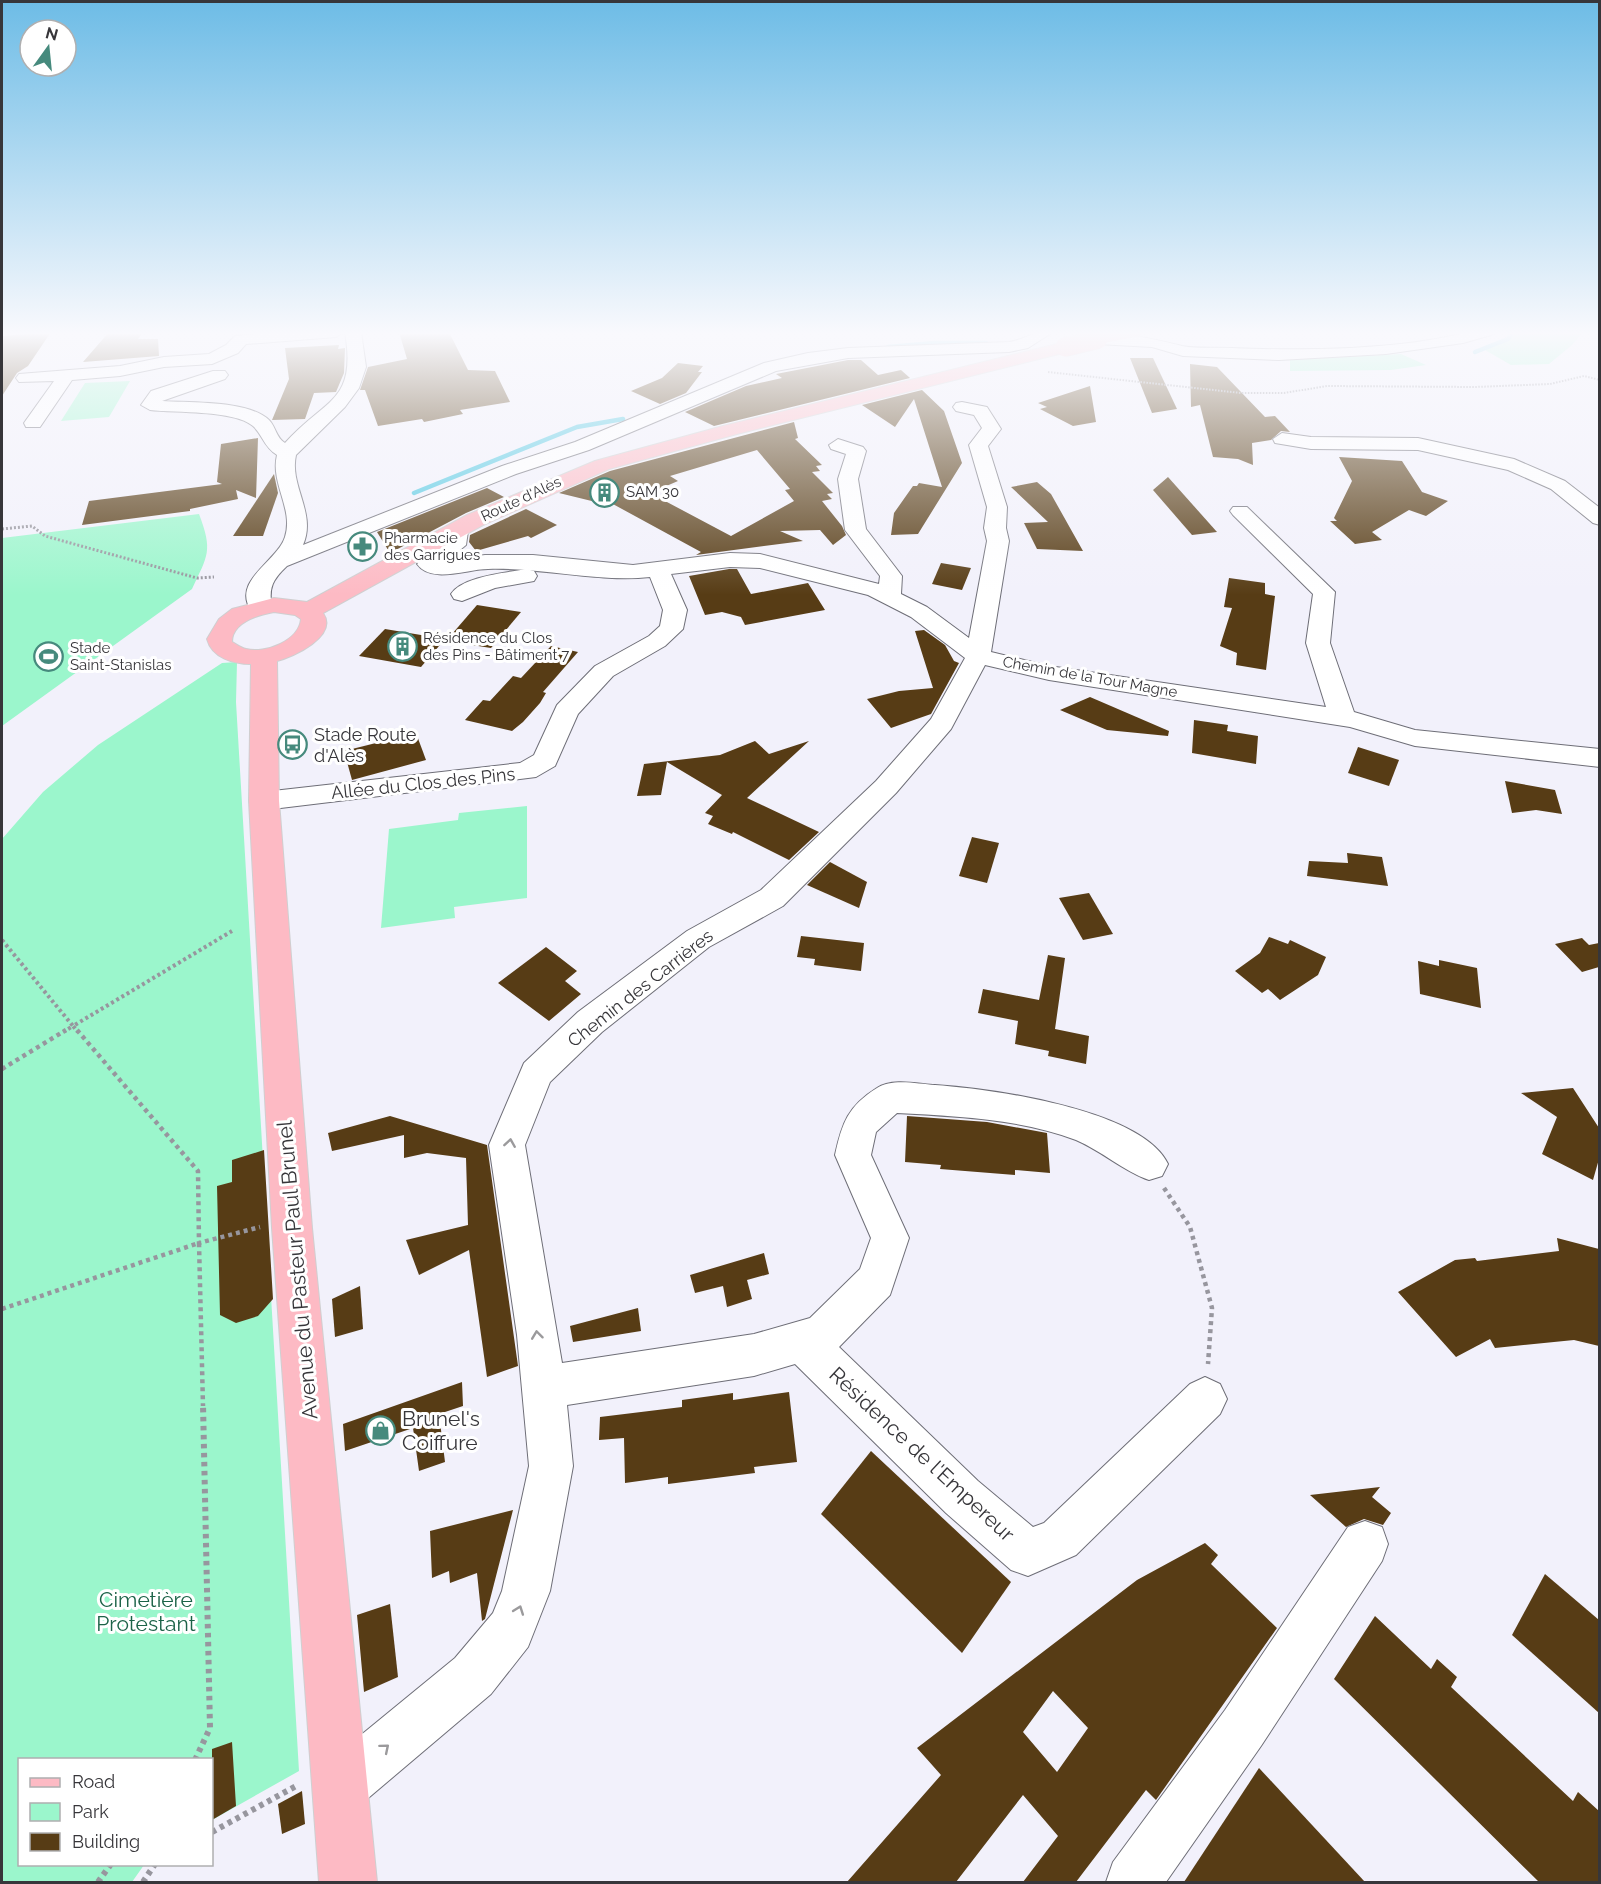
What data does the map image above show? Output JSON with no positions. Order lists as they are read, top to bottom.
{
  "streets": {
    "main road": ["Route d'Alès", "Avenue du Pasteur Paul Brunel"],
    "street": [
      "Chemin de la Tour Magne",
      "Allée du Clos des Pins",
      "Chemin des Carrières",
      "Résidence de l'Empereur"
    ]
  },
  "crossings": [
    ["Route d'Alès", "Chemin de la Tour Magne"],
    ["Chemin de la Tour Magne", "Allée du Clos des Pins"],
    ["Chemin de la Tour Magne", "Chemin des Carrières"],
    ["Allée du Clos des Pins", "Avenue du Pasteur Paul Brunel"],
    ["Chemin des Carrières", "Avenue du Pasteur Paul Brunel"]
  ],
  "one_way": ["Chemin des Carrières"],
  "parks": ["Cimetière Protestant"],
  "places": {
    "building": ["SAM 30", "Résidence du Clos des Pins - Bâtiment 7"],
    "pharmacy": ["Pharmacie des Garrigues"],
    "sports": ["Stade Saint-Stanislas"],
    "bus stop": ["Stade Route d'Alès"],
    "shop": ["Brunel's Coiffure"]
  },
  "legend": ["Road", "Park", "Building"],
  "north": "top"
}
